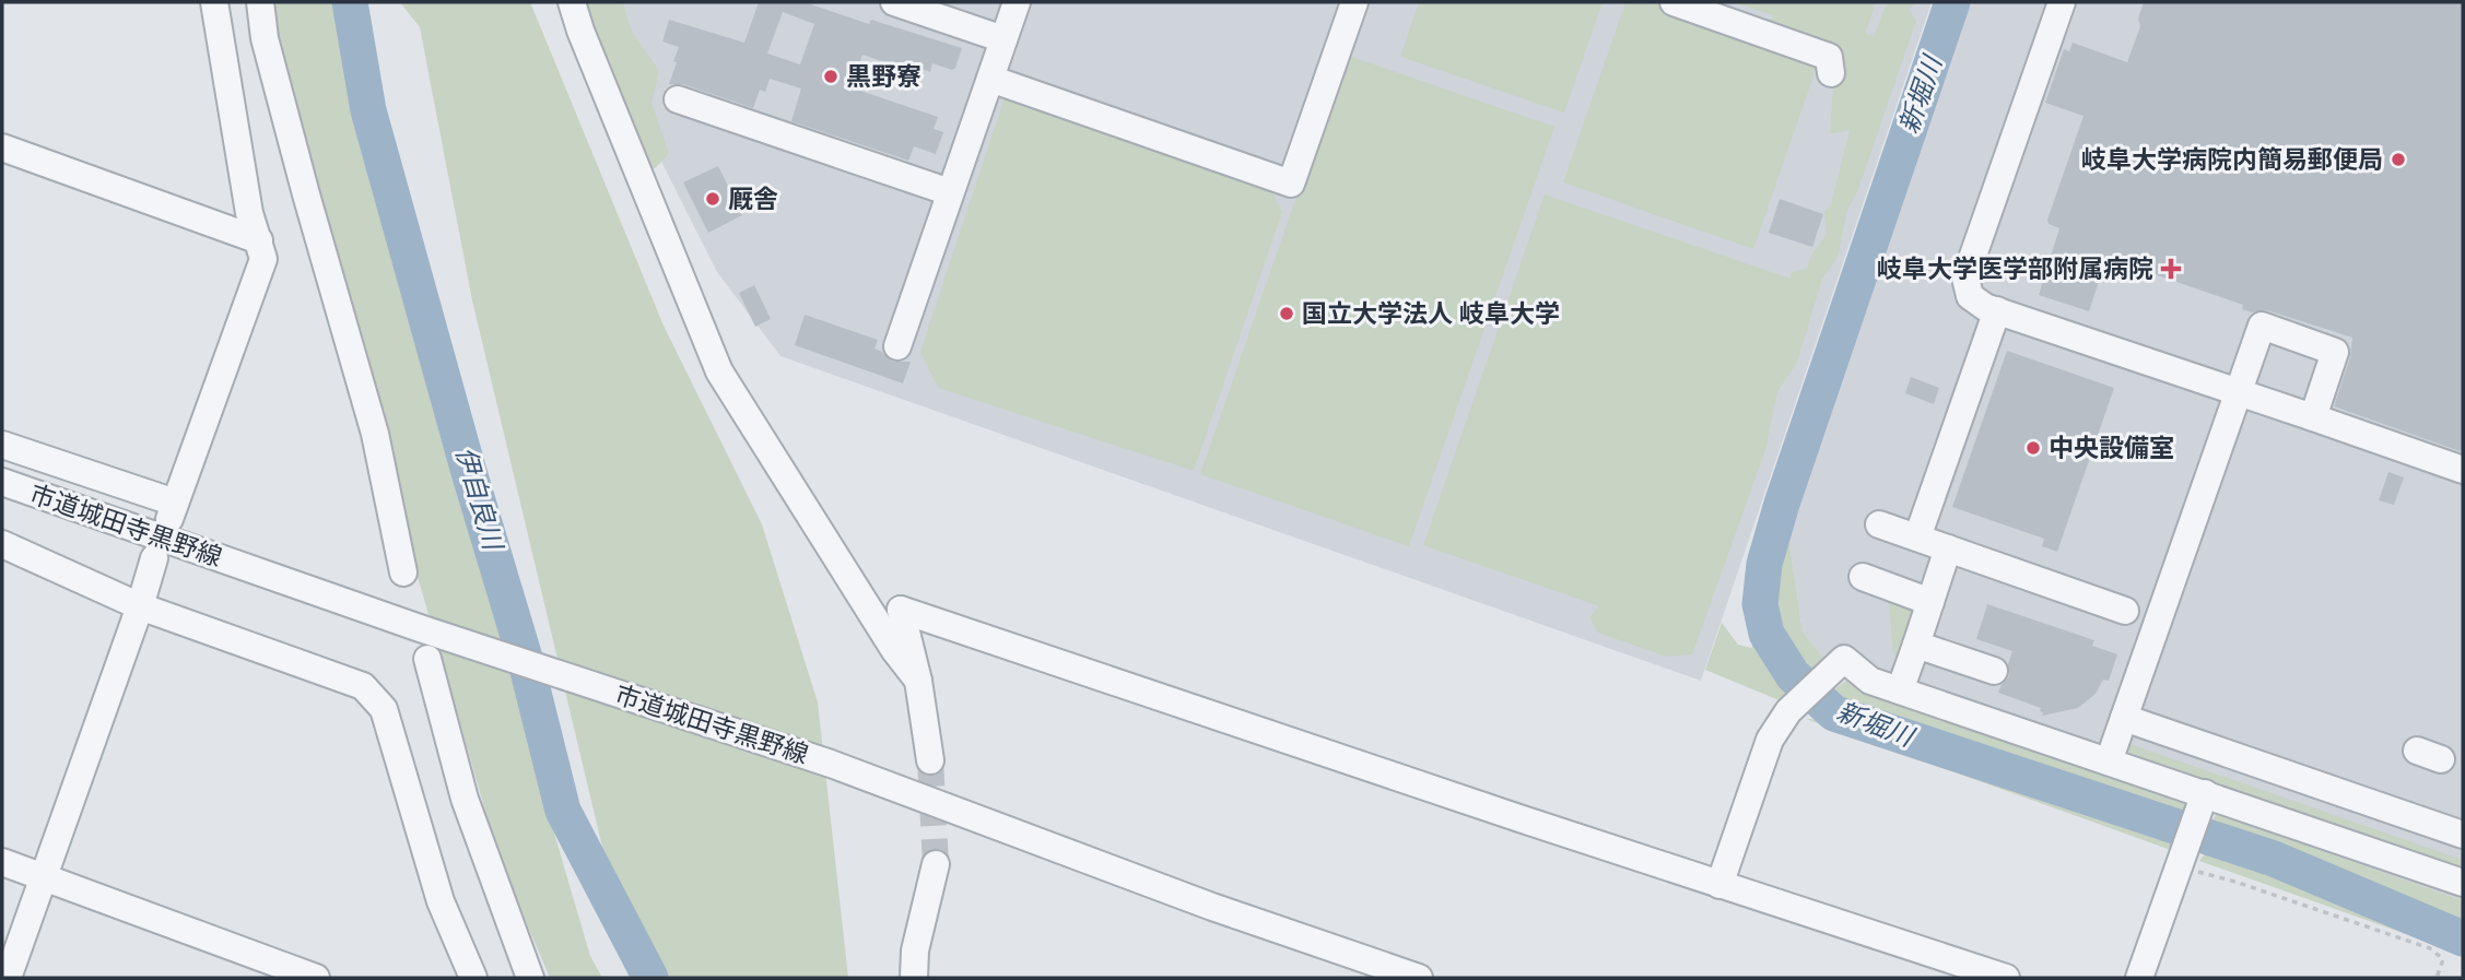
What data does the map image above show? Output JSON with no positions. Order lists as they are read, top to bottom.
{
  "streets": {
    "street": ["市道城田寺黒野線"]
  },
  "water": ["新堀川", "伊自良川"],
  "places": {
    "other": [
      "黒野寮",
      "岐阜大学病院内簡易郵便局",
      "厩舎",
      "国立大学法人 岐阜大学",
      "中央設備室"
    ],
    "health": ["岐阜大学医学部附属病院"]
  }
}
